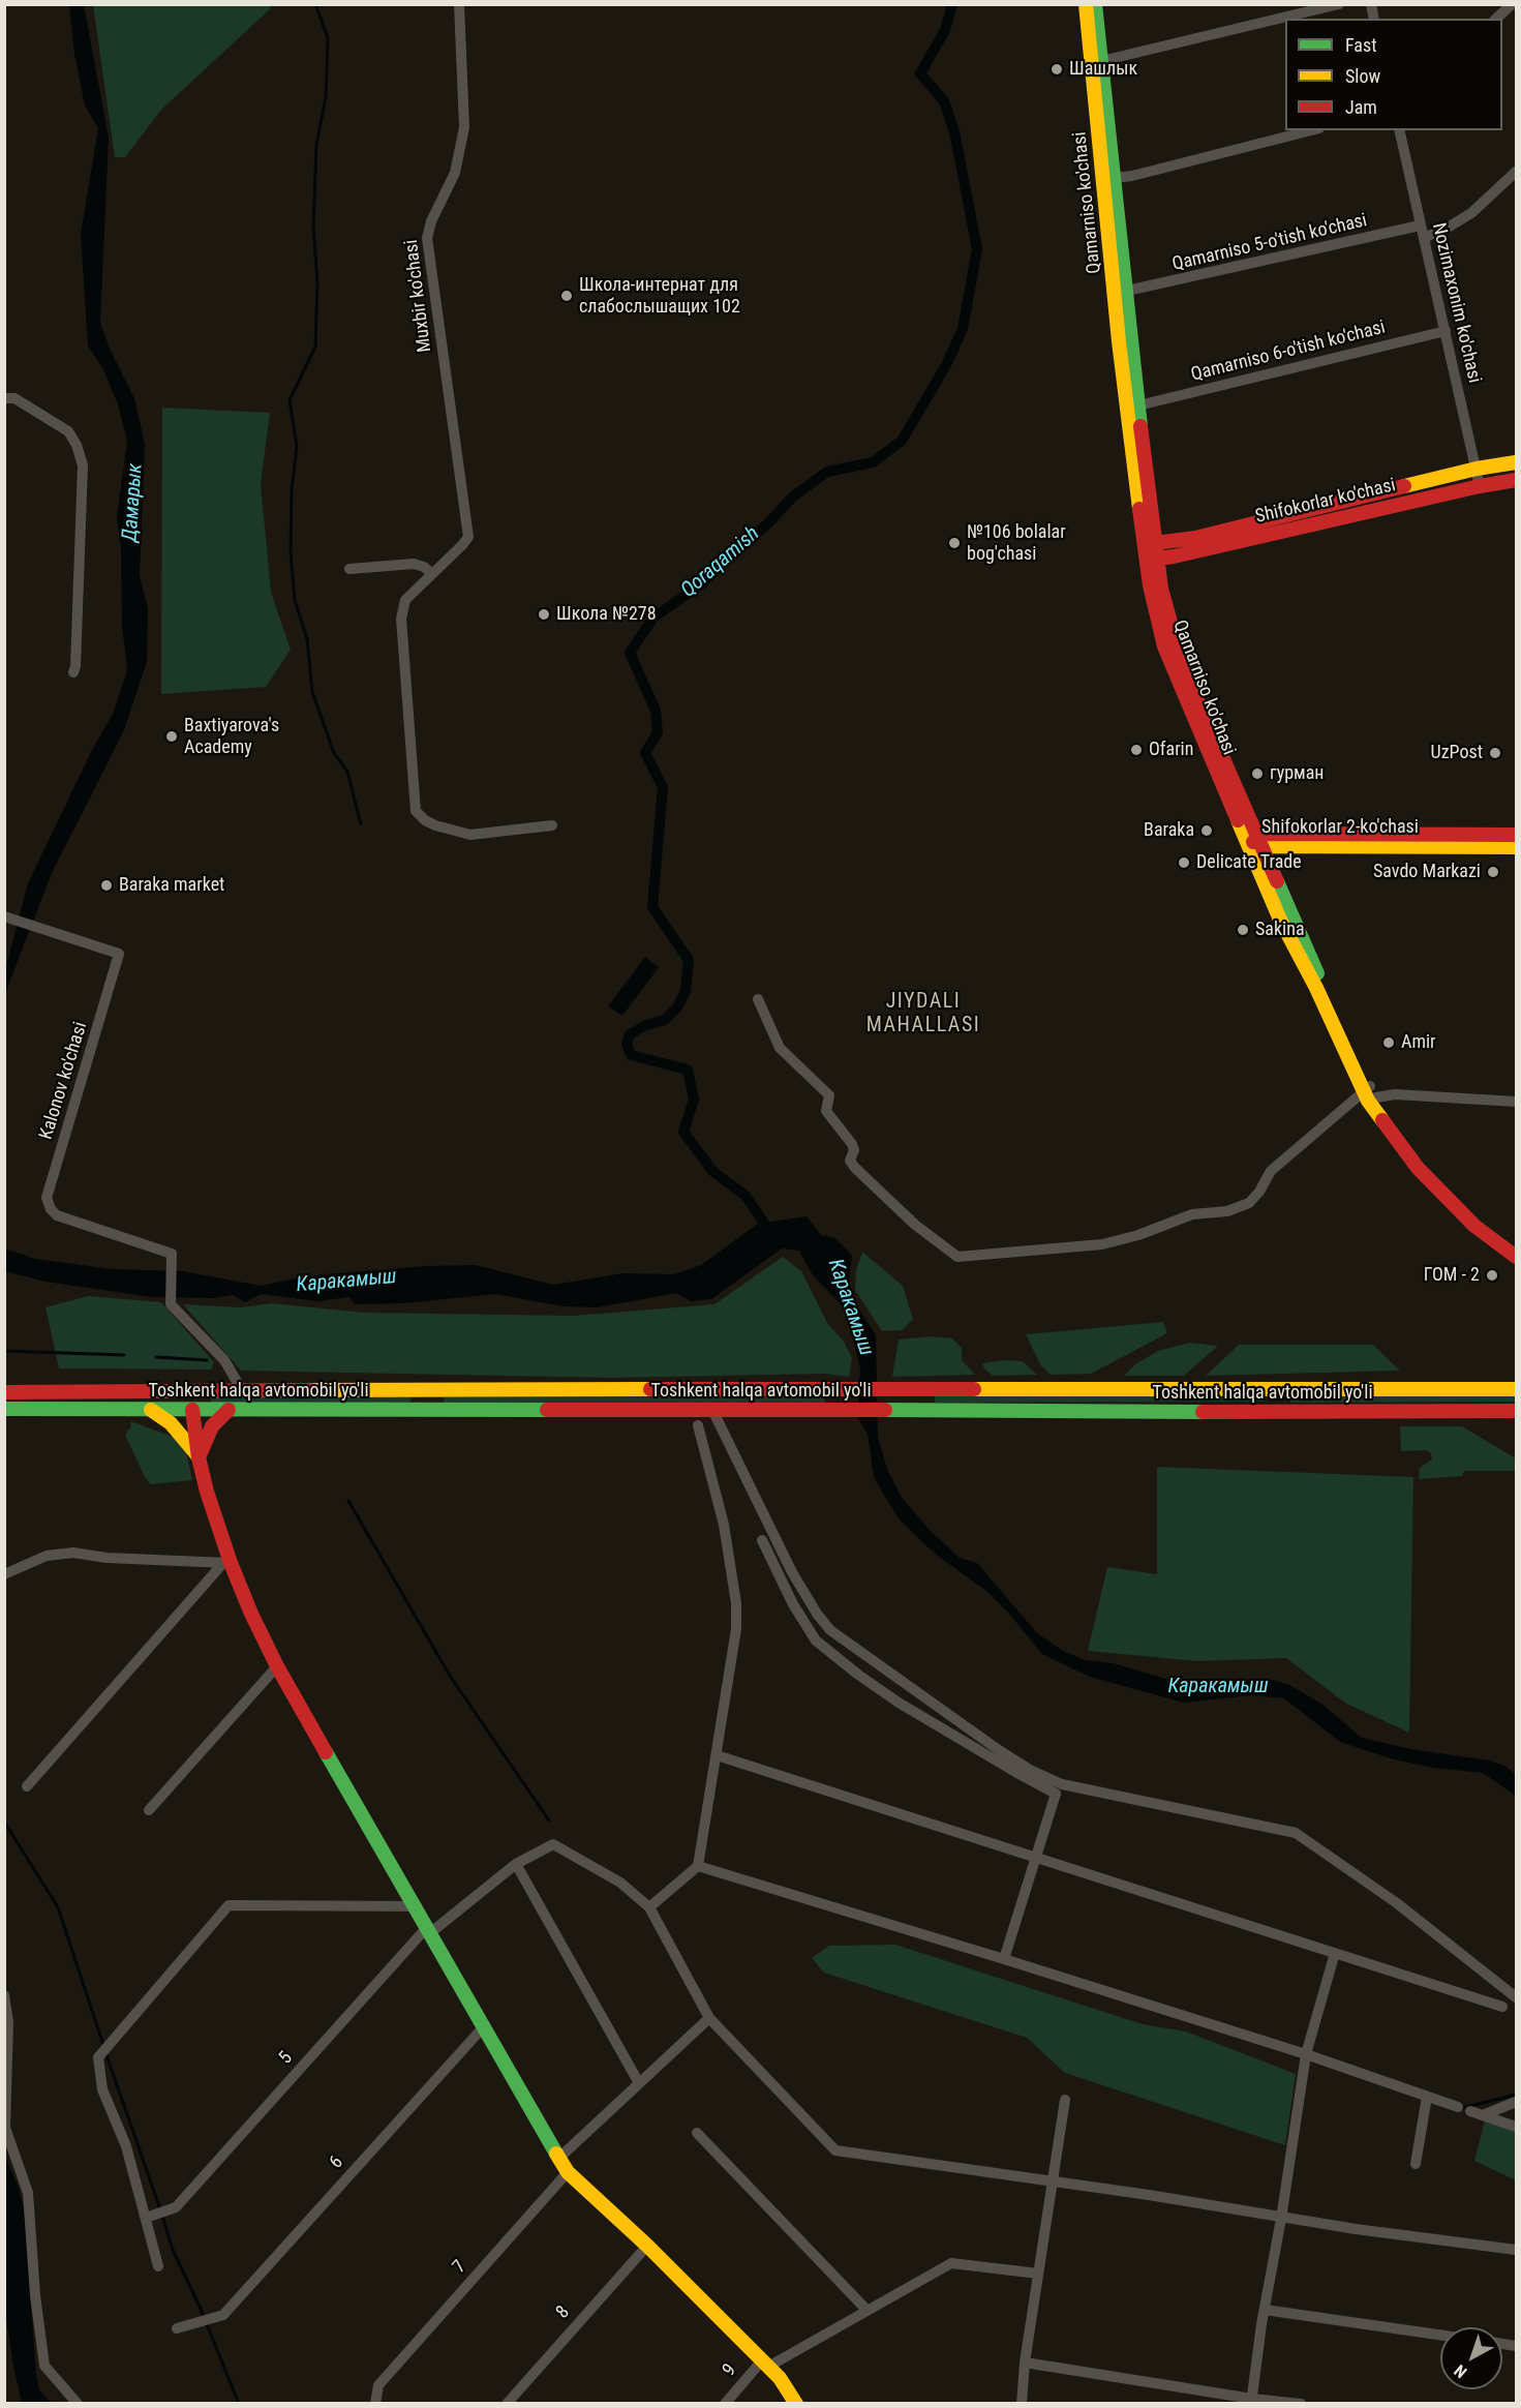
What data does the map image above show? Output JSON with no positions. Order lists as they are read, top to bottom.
{
  "streets": {
    "main road": [
      "Qamarniso ko'chasi",
      "Shifokorlar ko'chasi",
      "Shifokorlar 2-ko'chasi",
      "Toshkent halqa avtomobil yo'li"
    ],
    "street": [
      "Qamarniso 5-o'tish ko'chasi",
      "Muxbir ko'chasi",
      "Nozimaxonim ko'chasi",
      "Qamarniso 6-o'tish ko'chasi",
      "Kalonov ko'chasi",
      "5",
      "6",
      "7",
      "8",
      "9"
    ]
  },
  "crossings": [
    ["Qamarniso ko'chasi", "Qamarniso 5-o'tish ko'chasi"],
    ["Qamarniso ko'chasi", "Qamarniso 6-o'tish ko'chasi"],
    ["Qamarniso ko'chasi", "Shifokorlar ko'chasi"],
    ["Qamarniso ko'chasi", "Shifokorlar 2-ko'chasi"],
    ["Qamarniso 5-o'tish ko'chasi", "Nozimaxonim ko'chasi"],
    ["Nozimaxonim ko'chasi", "Qamarniso 6-o'tish ko'chasi"],
    ["Nozimaxonim ko'chasi", "Shifokorlar ko'chasi"],
    ["Kalonov ko'chasi", "Toshkent halqa avtomobil yo'li"]
  ],
  "districts": ["JIYDALI MAHALLASI"],
  "water": ["Дамарык", "Qoraqamish", "Каракамыш"],
  "places": [
    "Шашлык",
    "Школа-интернат для слабослышащих 102",
    "№106 bolalar bog'chasi",
    "Школа №278",
    "Baxtiyarova's Academy",
    "Ofarin",
    "UzPost",
    "гурман",
    "Baraka",
    "Delicate Trade",
    "Savdo Markazi",
    "Baraka market",
    "Sakina",
    "Amir",
    "ГОМ - 2"
  ],
  "legend": ["Fast", "Slow", "Jam"],
  "north": "bottom left"
}
